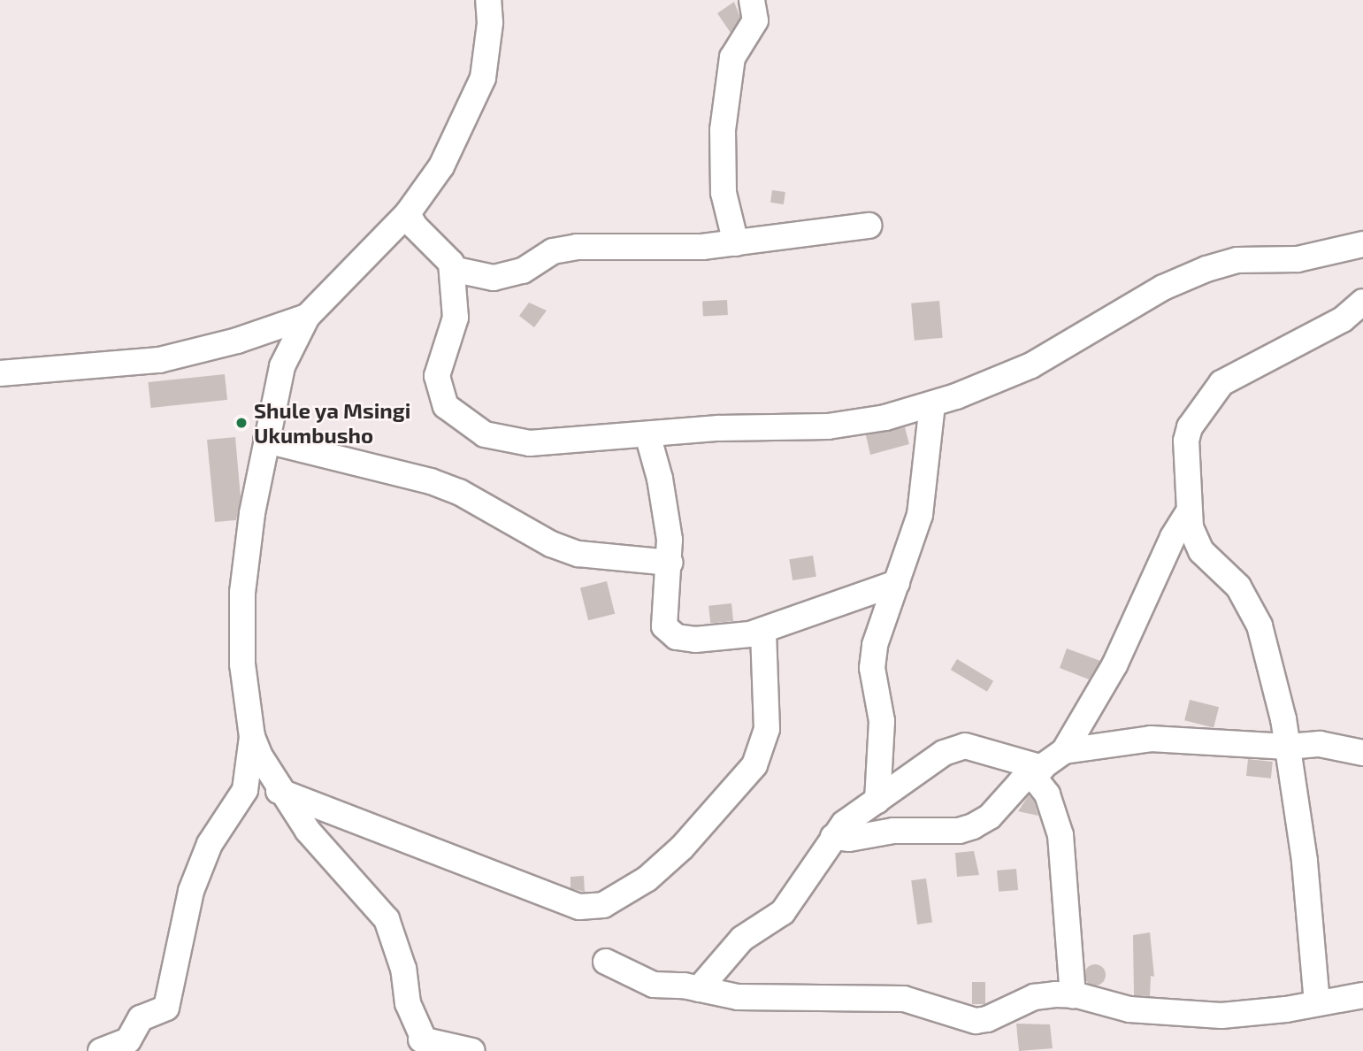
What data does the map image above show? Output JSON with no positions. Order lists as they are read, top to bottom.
{
  "places": ["Shule ya Msingi Ukumbusho"]
}
